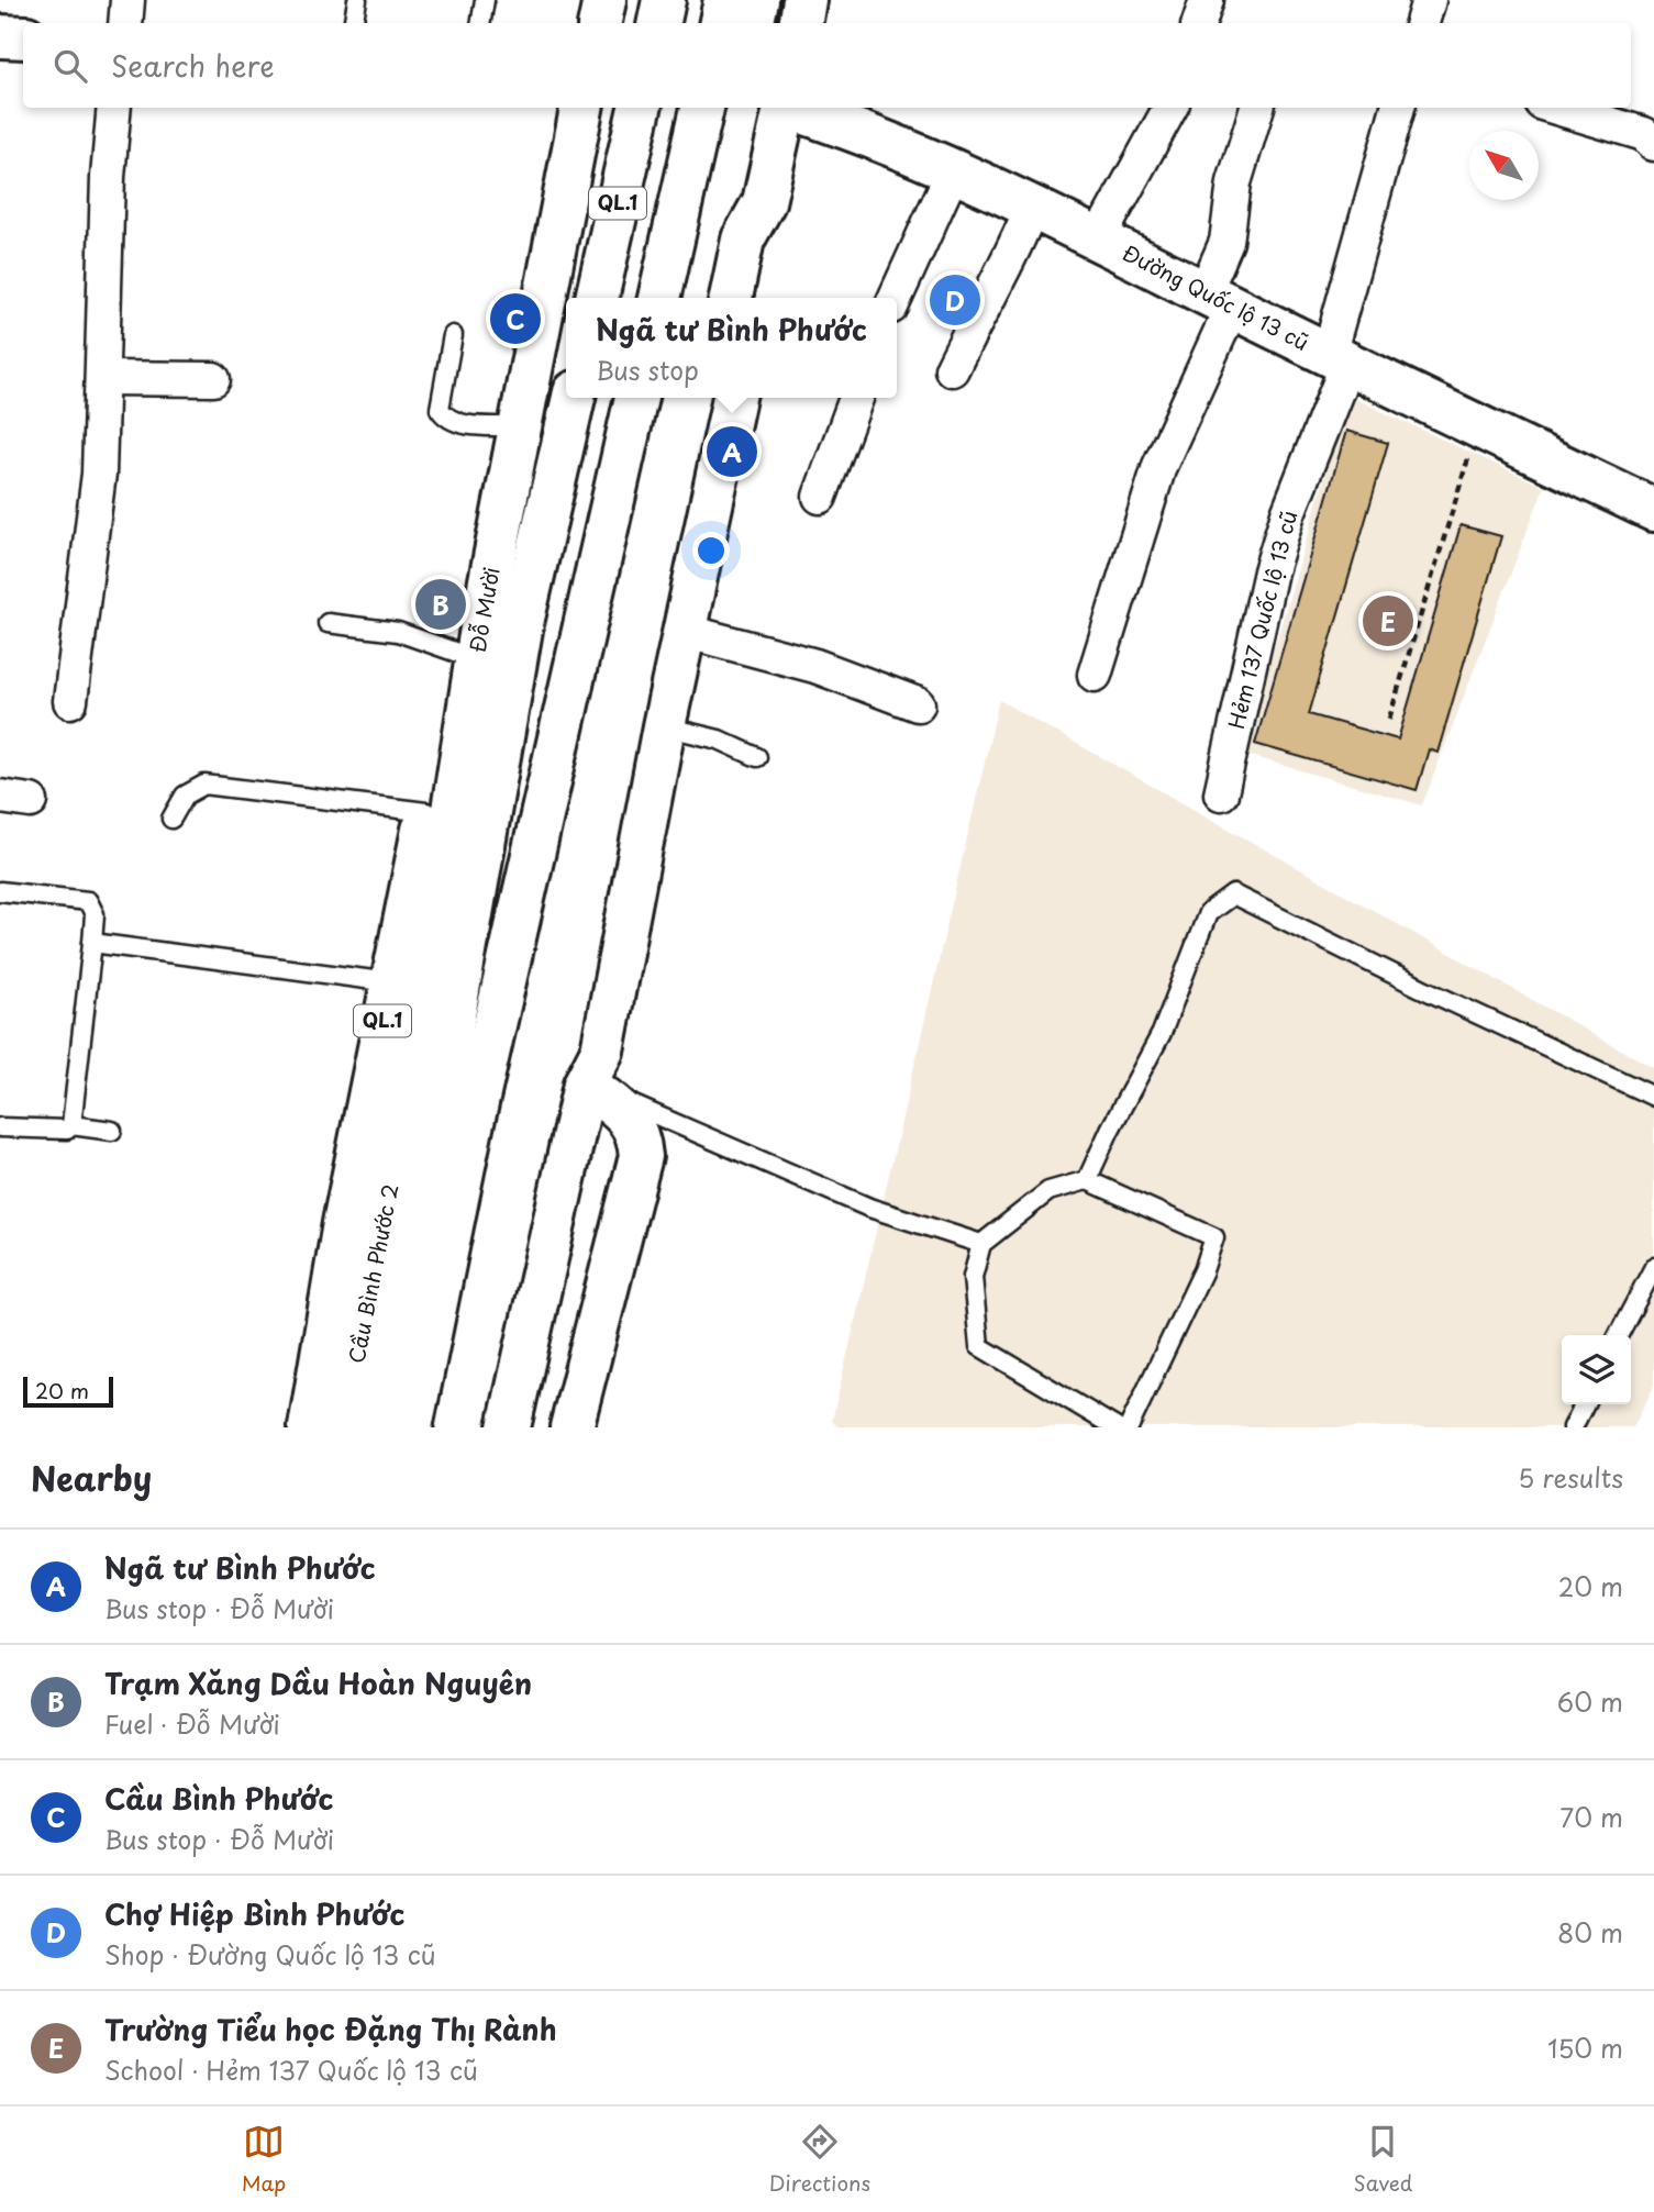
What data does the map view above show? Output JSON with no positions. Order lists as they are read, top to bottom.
{
  "streets": {
    "main road": [
      "QL.1",
      "Đường Quốc lộ 13 cũ",
      "Đỗ Mười",
      "Cầu Bình Phước 2"
    ],
    "street": ["Hẻm 137 Quốc lộ 13 cũ"]
  },
  "crossings": [
    ["QL.1", "Đỗ Mười"],
    ["QL.1", "Cầu Bình Phước 2"],
    ["Đường Quốc lộ 13 cũ", "Hẻm 137 Quốc lộ 13 cũ"],
    ["Đỗ Mười", "Cầu Bình Phước 2"]
  ],
  "scale_bar": "20 m",
  "north": "top left",
  "page": {
    "search": "Search here",
    "pins": [
      "D",
      "C",
      "A",
      "B",
      "E"
    ],
    "popup": ["Ngã tư Bình Phước", "Bus stop"],
    "scale": "20 m",
    "heading": ["Nearby", "5 results"],
    "list": [
      {
        "mark": "A",
        "name": "Ngã tư Bình Phước",
        "note": "Bus stop · Đỗ Mười",
        "value": "20 m"
      },
      {
        "mark": "B",
        "name": "Trạm Xăng Dầu Hoàn Nguyên",
        "note": "Fuel · Đỗ Mười",
        "value": "60 m"
      },
      {
        "mark": "C",
        "name": "Cầu Bình Phước",
        "note": "Bus stop · Đỗ Mười",
        "value": "70 m"
      },
      {
        "mark": "D",
        "name": "Chợ Hiệp Bình Phước",
        "note": "Shop · Đường Quốc lộ 13 cũ",
        "value": "80 m"
      },
      {
        "mark": "E",
        "name": "Trường Tiểu học Đặng Thị Rành",
        "note": "School · Hẻm 137 Quốc lộ 13 cũ",
        "value": "150 m"
      }
    ],
    "nav": ["Map", "Directions", "Saved"]
  }
}
